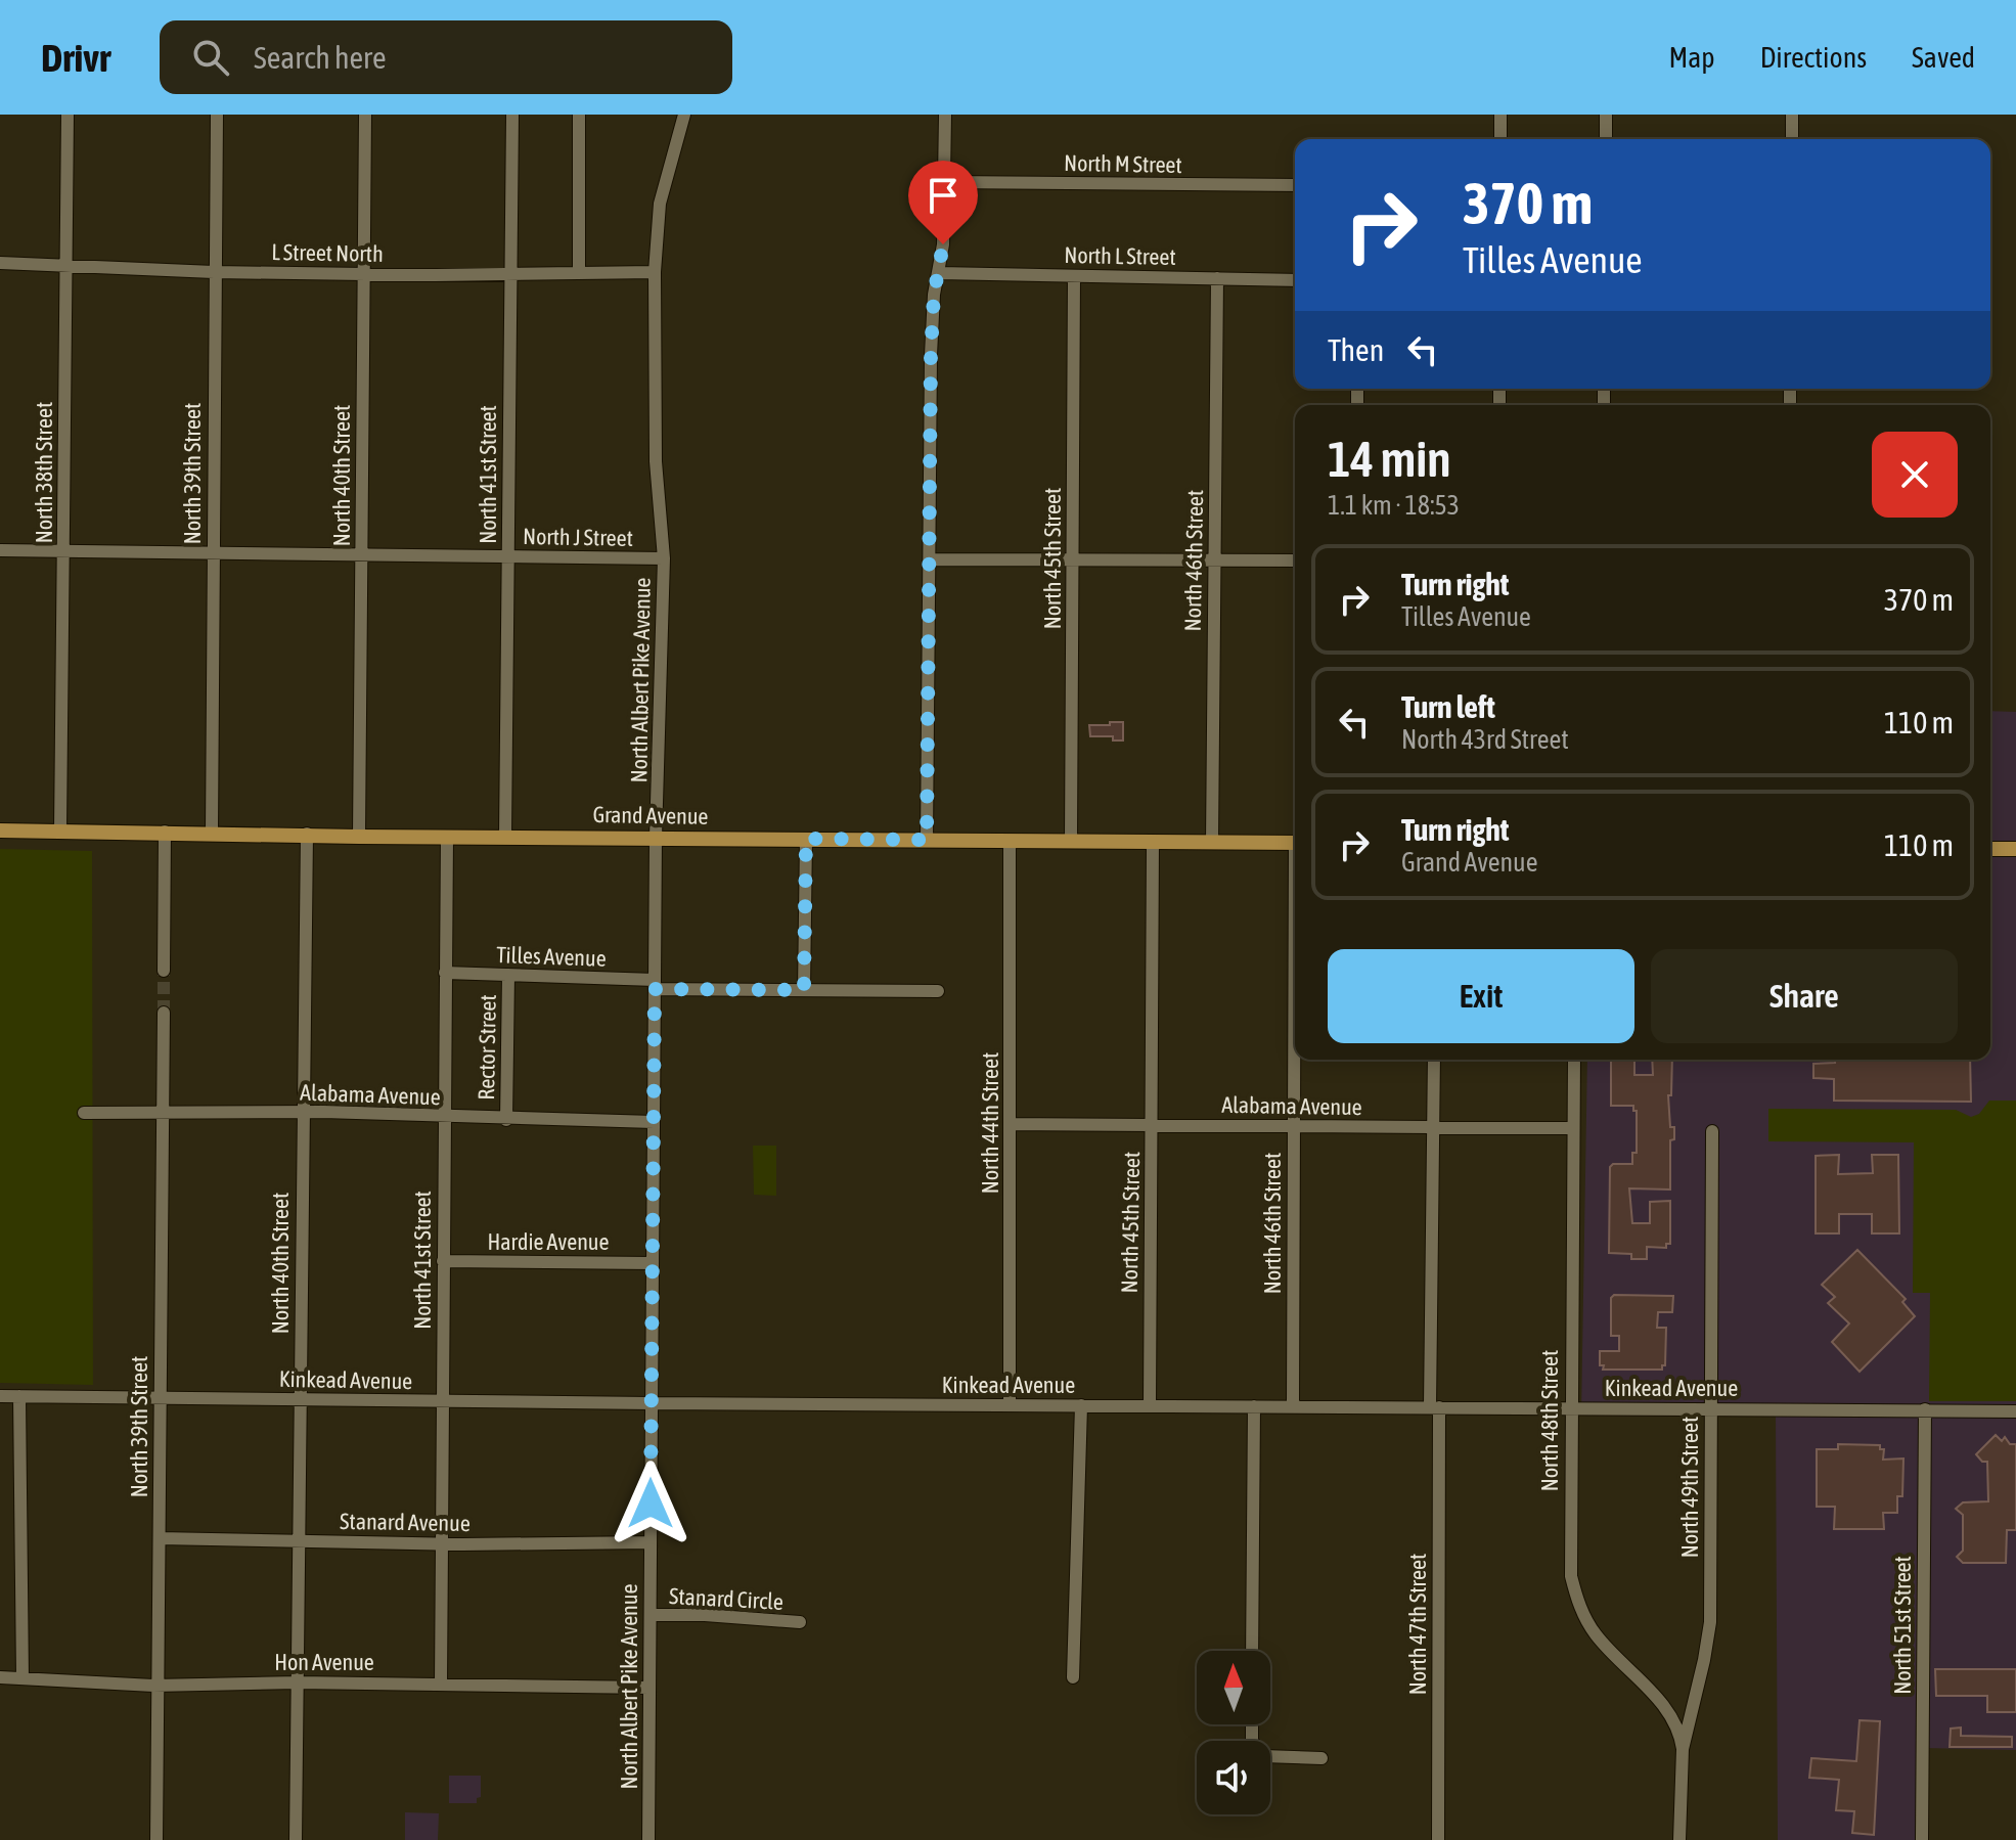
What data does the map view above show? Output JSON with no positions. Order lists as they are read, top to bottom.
{
  "streets": {
    "main road": ["Grand Avenue"],
    "street": [
      "North M Street",
      "L Street North",
      "North L Street",
      "North 38th Street",
      "North 39th Street",
      "North 41st Street",
      "North 40th Street",
      "North J Street",
      "North 45th Street",
      "North 46th Street",
      "North Albert Pike Avenue",
      "Tilles Avenue",
      "Rector Street",
      "Alabama Avenue",
      "North 44th Street",
      "Hardie Avenue",
      "Kinkead Avenue",
      "North 48th Street",
      "North 49th Street",
      "Stanard Avenue",
      "Stanard Circle",
      "North 47th Street",
      "North 51st Street",
      "Hon Avenue"
    ]
  },
  "crossings": [
    ["L Street North", "North 38th Street"],
    ["L Street North", "North 39th Street"],
    ["L Street North", "North 41st Street"],
    ["L Street North", "North 40th Street"],
    ["L Street North", "North Albert Pike Avenue"],
    ["North L Street", "North 45th Street"],
    ["North L Street", "North 46th Street"],
    ["North 38th Street", "North J Street"],
    ["North 38th Street", "Grand Avenue"],
    ["North 39th Street", "North J Street"],
    ["North 39th Street", "Grand Avenue"],
    ["North 39th Street", "Alabama Avenue"],
    ["North 39th Street", "Kinkead Avenue"],
    ["North 39th Street", "Stanard Avenue"],
    ["North 39th Street", "Hon Avenue"],
    ["North 41st Street", "North J Street"],
    ["North 41st Street", "Grand Avenue"],
    ["North 41st Street", "Tilles Avenue"],
    ["North 41st Street", "Alabama Avenue"],
    ["North 41st Street", "Hardie Avenue"],
    ["North 41st Street", "Kinkead Avenue"],
    ["North 41st Street", "Stanard Avenue"],
    ["North 41st Street", "Hon Avenue"],
    ["North 40th Street", "North J Street"],
    ["North 40th Street", "Grand Avenue"],
    ["North 40th Street", "Alabama Avenue"],
    ["North 40th Street", "Kinkead Avenue"],
    ["North 40th Street", "Stanard Avenue"],
    ["North 40th Street", "Hon Avenue"],
    ["North J Street", "North Albert Pike Avenue"],
    ["North 45th Street", "Grand Avenue"],
    ["North 45th Street", "Alabama Avenue"],
    ["North 45th Street", "Kinkead Avenue"],
    ["North 46th Street", "Grand Avenue"],
    ["North 46th Street", "Alabama Avenue"],
    ["North 46th Street", "Kinkead Avenue"],
    ["North Albert Pike Avenue", "Grand Avenue"],
    ["North Albert Pike Avenue", "Tilles Avenue"],
    ["North Albert Pike Avenue", "Alabama Avenue"],
    ["North Albert Pike Avenue", "Hardie Avenue"],
    ["North Albert Pike Avenue", "Kinkead Avenue"],
    ["North Albert Pike Avenue", "Stanard Avenue"],
    ["North Albert Pike Avenue", "Stanard Circle"],
    ["North Albert Pike Avenue", "Hon Avenue"],
    ["Grand Avenue", "North 44th Street"],
    ["Tilles Avenue", "Rector Street"],
    ["Rector Street", "Alabama Avenue"],
    ["Alabama Avenue", "North 44th Street"],
    ["Alabama Avenue", "North 48th Street"],
    ["Alabama Avenue", "North 47th Street"],
    ["North 44th Street", "Kinkead Avenue"],
    ["Kinkead Avenue", "North 48th Street"],
    ["Kinkead Avenue", "North 49th Street"],
    ["Kinkead Avenue", "North 47th Street"],
    ["Kinkead Avenue", "North 51st Street"],
    ["North 48th Street", "North 49th Street"]
  ],
  "north": "top",
  "page": {
    "header": "Drivr",
    "search": "Search here",
    "nav": ["Map", "Directions", "Saved"],
    "turn": ["370 m", "Tilles Avenue"],
    "then": "Then",
    "heading": ["14 min", "1.1 km · 18:53"],
    "list": [
      {
        "name": "Turn right",
        "note": "Tilles Avenue",
        "value": "370 m"
      },
      {
        "name": "Turn left",
        "note": "North 43rd Street",
        "value": "110 m"
      },
      {
        "name": "Turn right",
        "note": "Grand Avenue",
        "value": "110 m"
      }
    ],
    "buttons": ["Exit", "Share"]
  }
}
